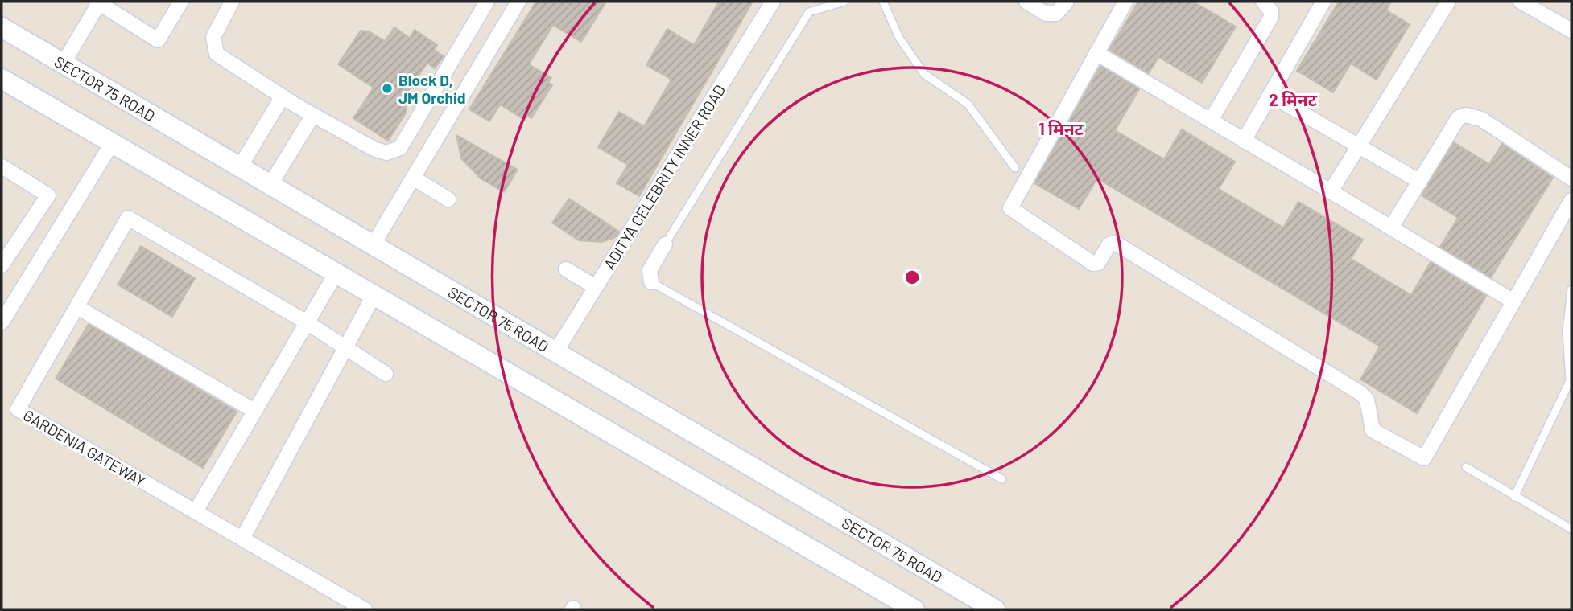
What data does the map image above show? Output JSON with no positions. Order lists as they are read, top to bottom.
{
  "streets": {
    "street": ["SECTOR 75 ROAD", "ADITYA CELEBRITY INNER ROAD", "GARDENIA GATEWAY"]
  },
  "crossings": [
    ["SECTOR 75 ROAD", "ADITYA CELEBRITY INNER ROAD"]
  ],
  "places": ["Block D, JM Orchid"],
  "rings": ["2 मिनट", "1 मिनट"]
}
